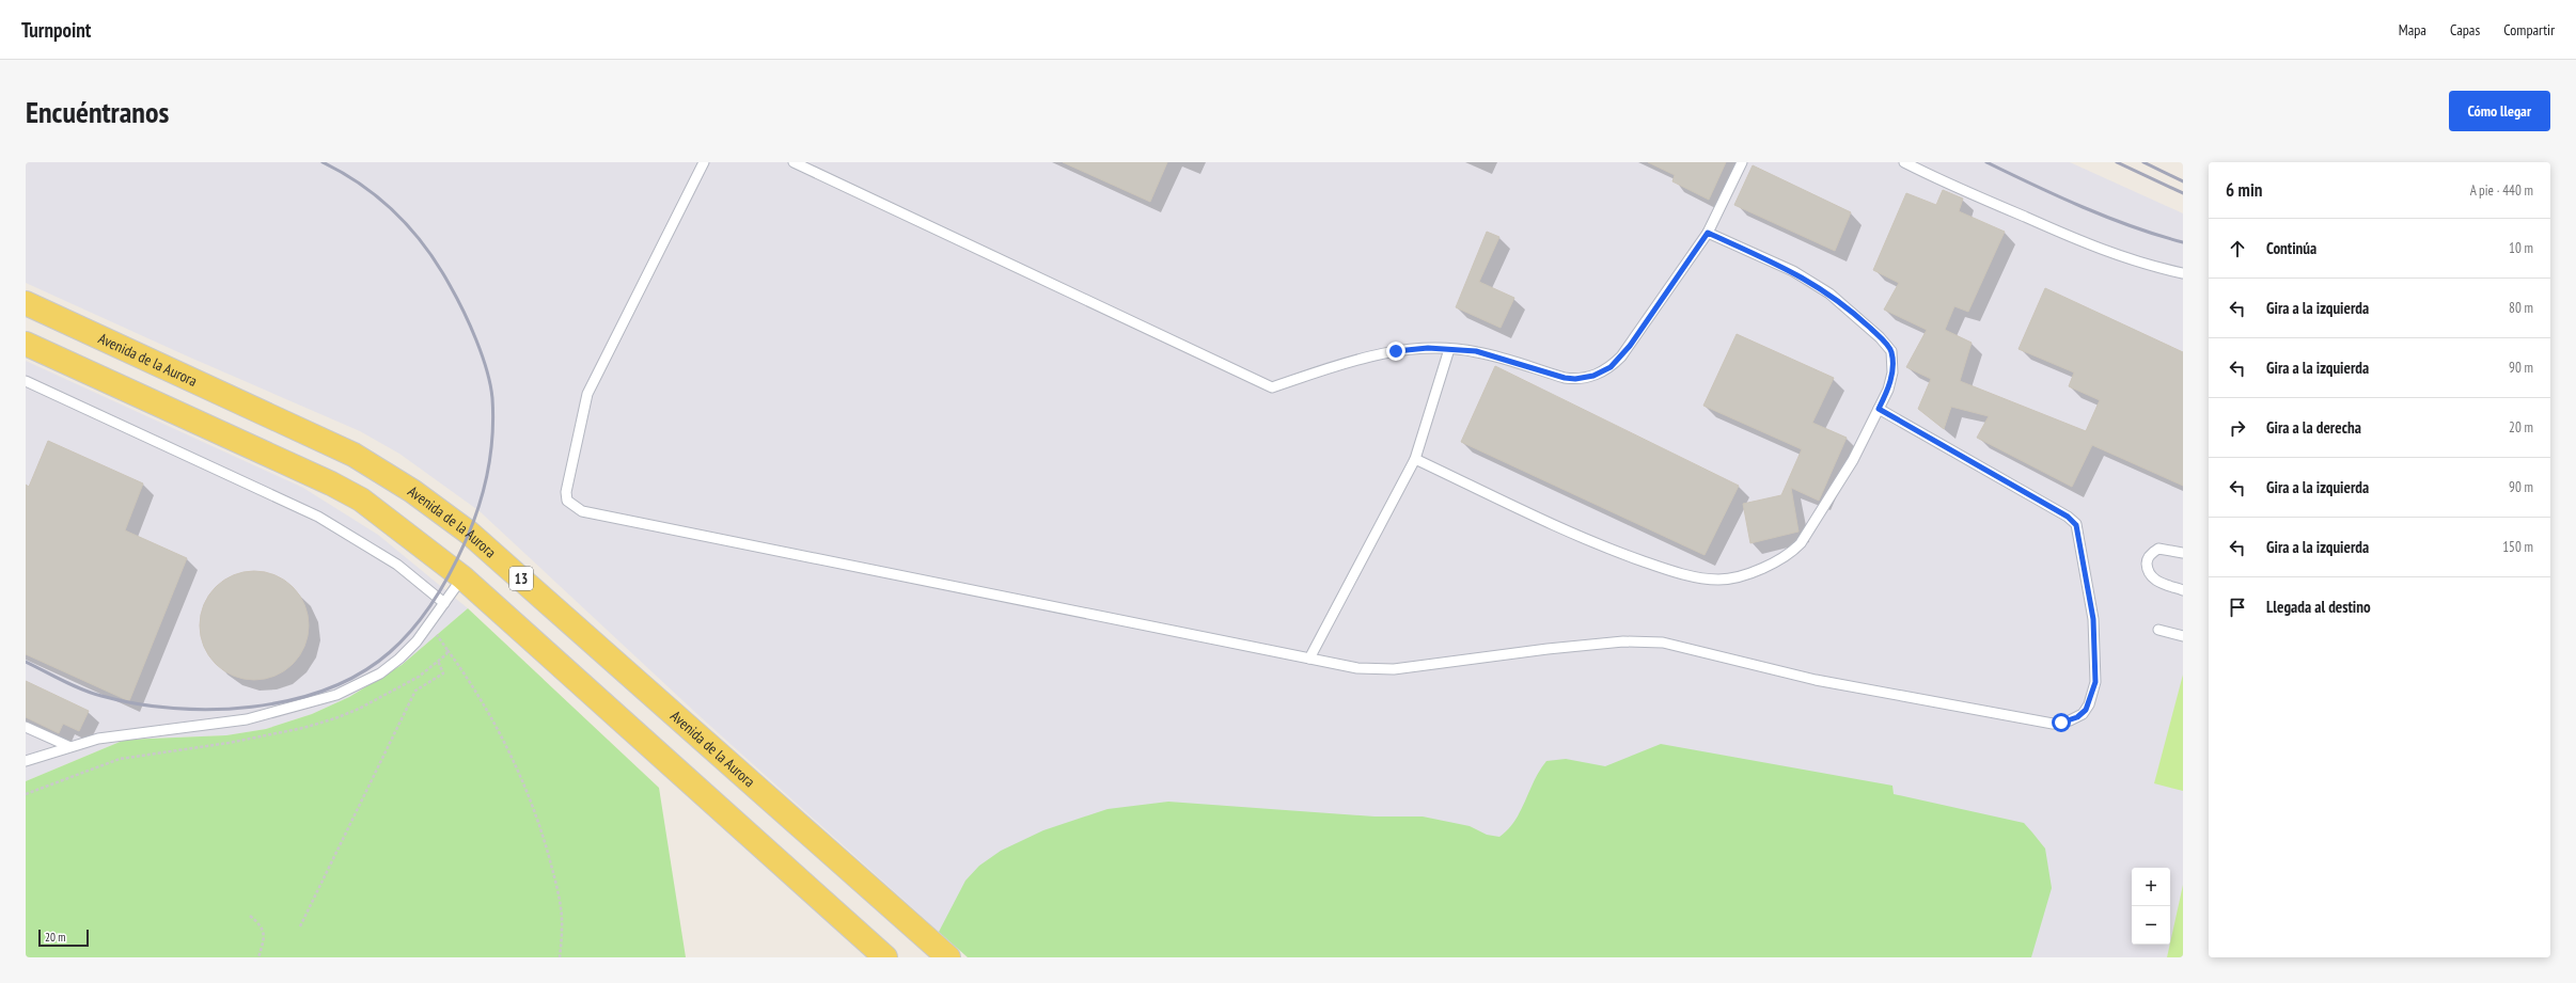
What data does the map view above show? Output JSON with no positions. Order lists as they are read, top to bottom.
{
  "streets": {
    "main road": ["Avenida de la Aurora", "13"]
  },
  "scale_bar": "20 m",
  "page": {
    "header": "Turnpoint",
    "nav": ["Mapa", "Capas", "Compartir"],
    "buttons": "Cómo llegar",
    "title": "Encuéntranos",
    "heading": ["6 min", "A pie · 440 m"],
    "list": [
      ["Continúa", "10 m"],
      ["Gira a la izquierda", "80 m"],
      ["Gira a la izquierda", "90 m"],
      ["Gira a la derecha", "20 m"],
      ["Gira a la izquierda", "90 m"],
      ["Gira a la izquierda", "150 m"],
      "Llegada al destino"
    ],
    "map_buttons": ["+", "−"],
    "scale": "20 m"
  }
}
